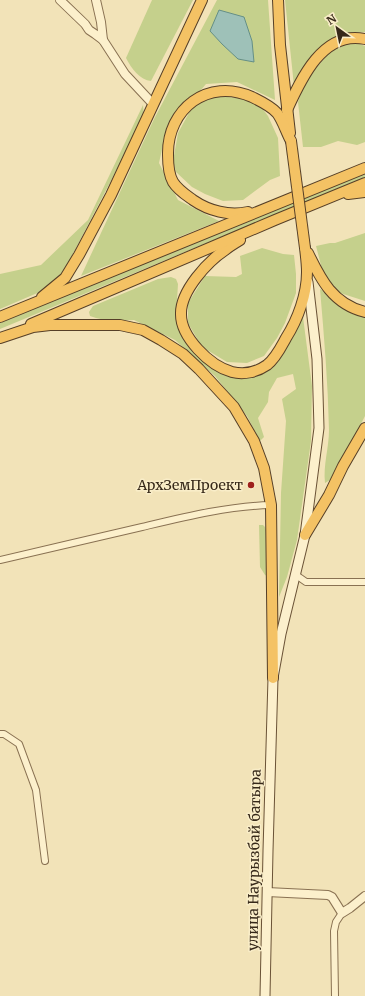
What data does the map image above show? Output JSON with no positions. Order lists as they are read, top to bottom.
{
  "streets": {
    "main road": ["улица Наурызбай батыра"]
  },
  "places": ["АрхЗемПроект"],
  "north": "top left"
}
